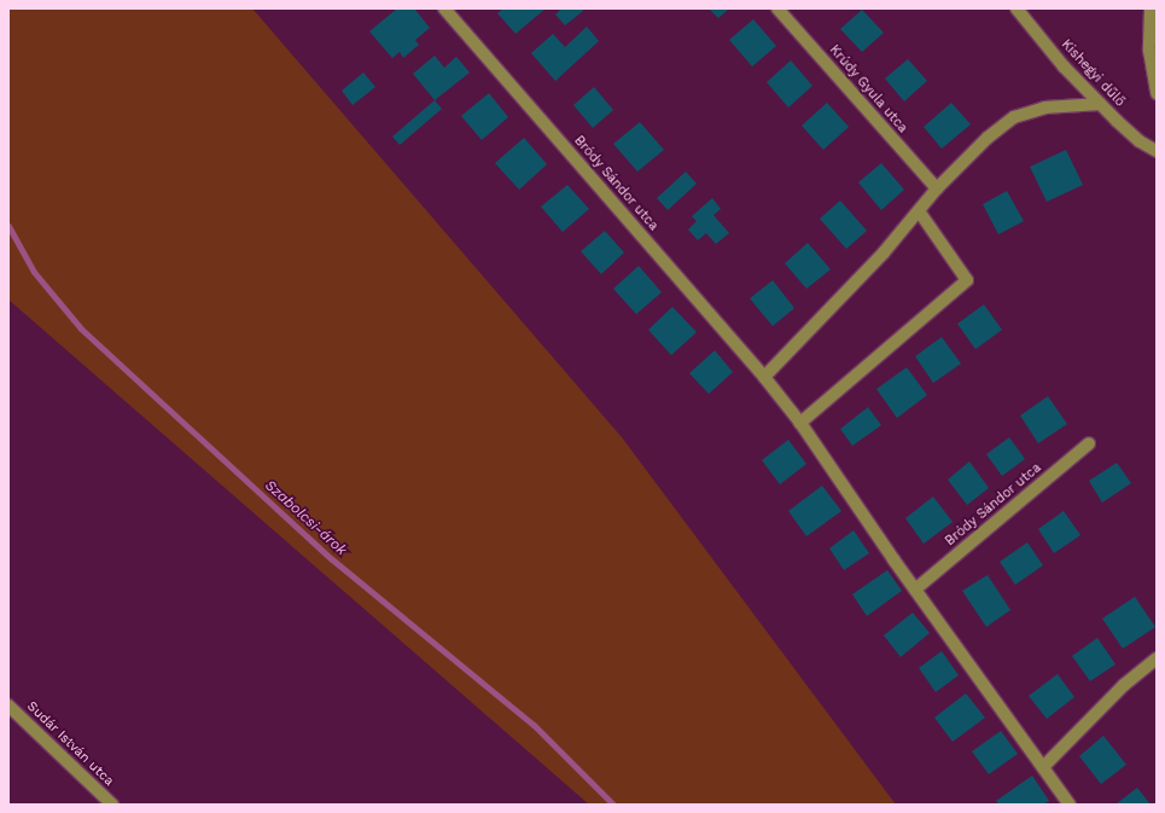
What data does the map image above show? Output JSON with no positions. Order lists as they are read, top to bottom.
{
  "streets": {
    "street": [
      "Kishegyi dűlő",
      "Krúdy Gyula utca",
      "Bródy Sándor utca",
      "Sudár István utca"
    ]
  },
  "water": ["Szabolcsi-árok"]
}
